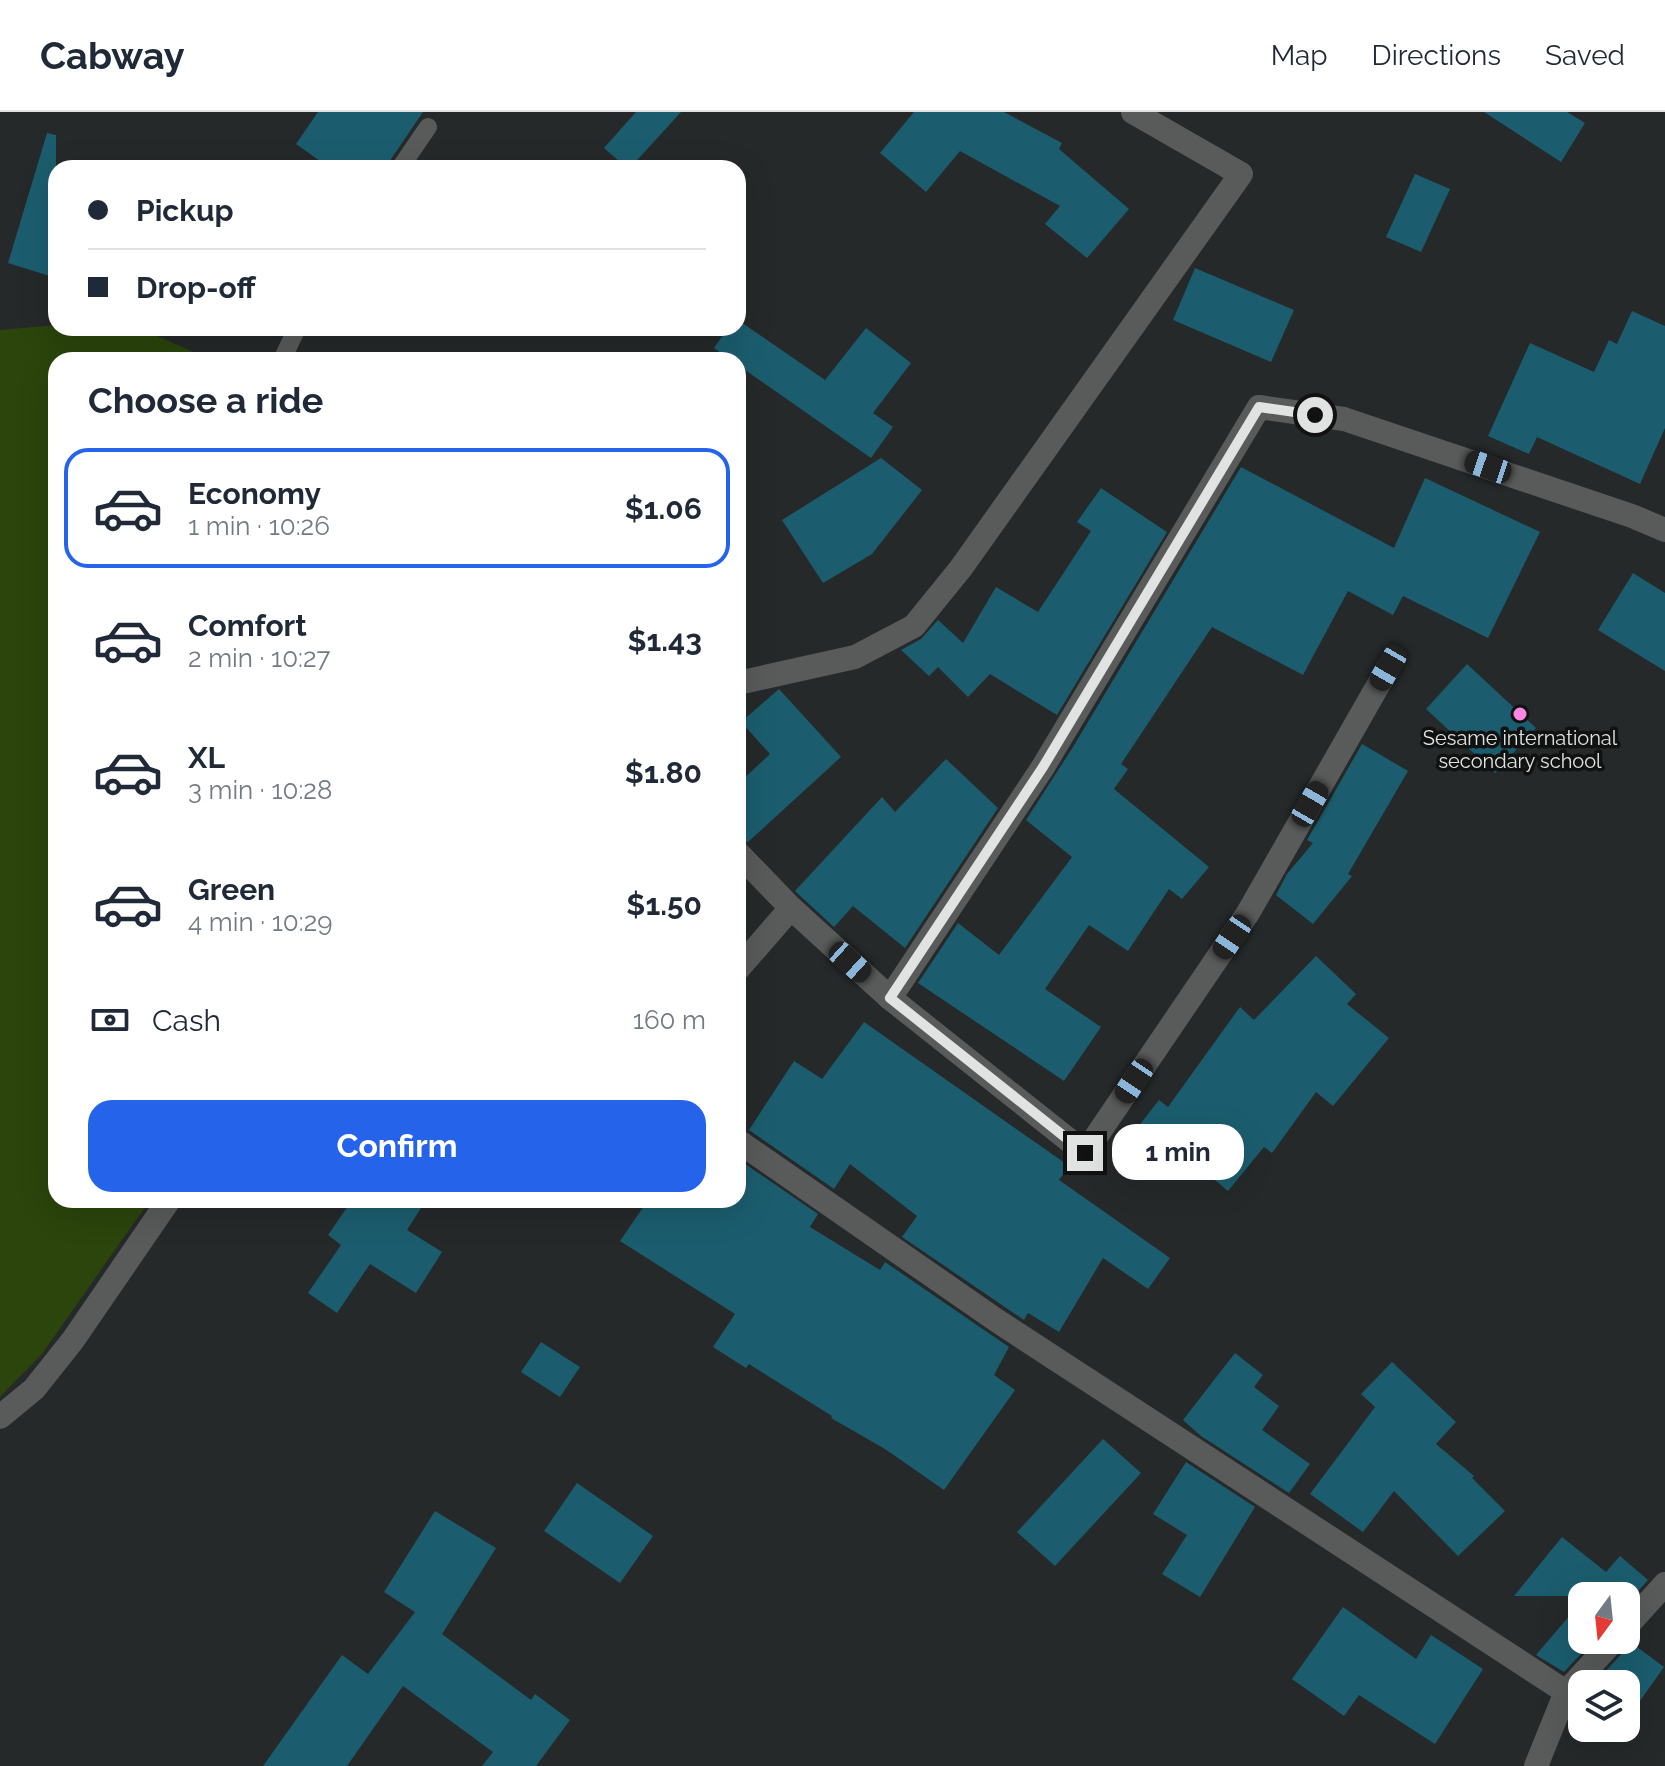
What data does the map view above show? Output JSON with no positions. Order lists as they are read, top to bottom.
{
  "places": ["Sesame international secondary school"],
  "north": "bottom",
  "page": {
    "header": "Cabway",
    "nav": ["Map", "Directions", "Saved"],
    "banner": ["Pickup", "Drop-off"],
    "heading": "Choose a ride",
    "list": [
      {
        "name": "Economy",
        "note": "1 min · 10:26",
        "value": "$1.06"
      },
      {
        "name": "Comfort",
        "note": "2 min · 10:27",
        "value": "$1.43"
      },
      {
        "name": "XL",
        "note": "3 min · 10:28",
        "value": "$1.80"
      },
      {
        "name": "Green",
        "note": "4 min · 10:29",
        "value": "$1.50"
      }
    ],
    "pay": ["Cash", "160 m"],
    "buttons": "Confirm",
    "bubble": "1 min"
  }
}
